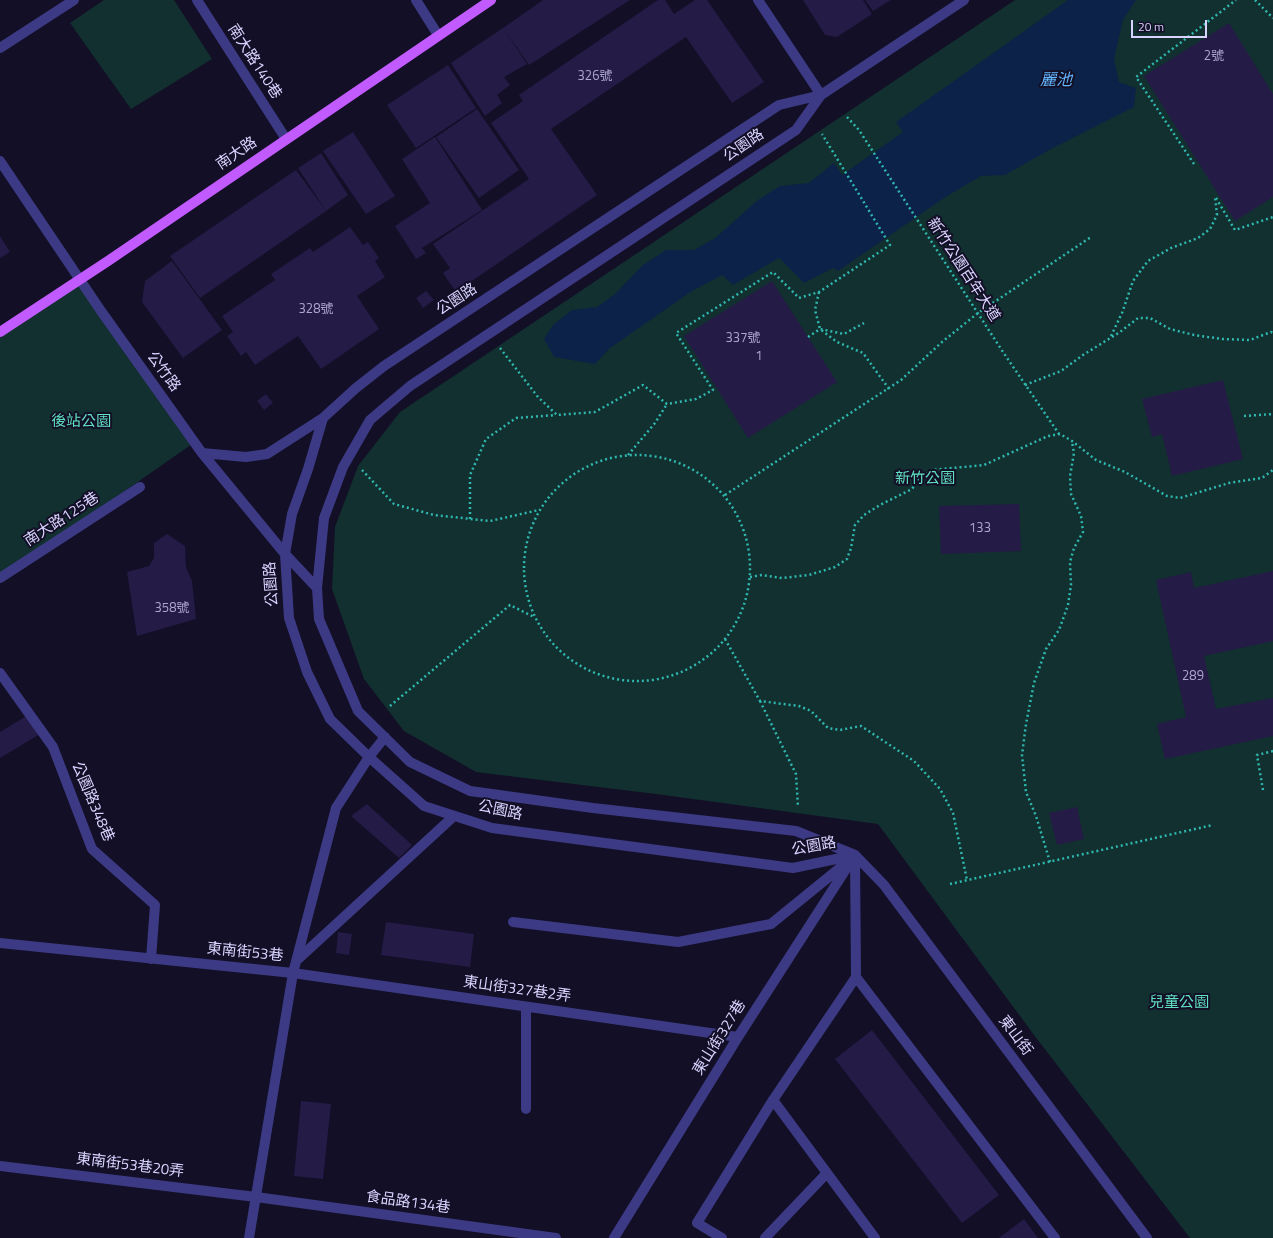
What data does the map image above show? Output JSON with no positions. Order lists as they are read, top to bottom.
{
  "streets": {
    "main road": ["南大路"],
    "street": [
      "南大路140巷",
      "公園路",
      "公竹路",
      "南大路125巷",
      "公園路348巷",
      "東南街53巷",
      "東山街327巷2弄",
      "東山街",
      "東山街327巷",
      "東南街53巷20弄",
      "食品路134巷"
    ],
    "path": ["新竹公園百年大道"]
  },
  "crossings": [
    ["南大路140巷", "南大路"],
    ["公園路", "公竹路"],
    ["公園路", "東山街"],
    ["公園路", "東山街327巷"],
    ["南大路", "公竹路"],
    ["公園路348巷", "東南街53巷"],
    ["東南街53巷", "東山街327巷2弄"],
    ["東南街53巷", "東南街53巷20弄"],
    ["東南街53巷", "食品路134巷"],
    ["東山街327巷2弄", "東山街327巷"],
    ["東山街", "東山街327巷"],
    ["東南街53巷20弄", "食品路134巷"]
  ],
  "water": ["麗池"],
  "parks": ["後站公園", "新竹公園", "兒童公園"],
  "house_numbers": [
    "2號",
    "326號",
    "328號",
    "337號",
    "1",
    "133",
    "358號",
    "289"
  ],
  "scale_bar": "20 m"
}
